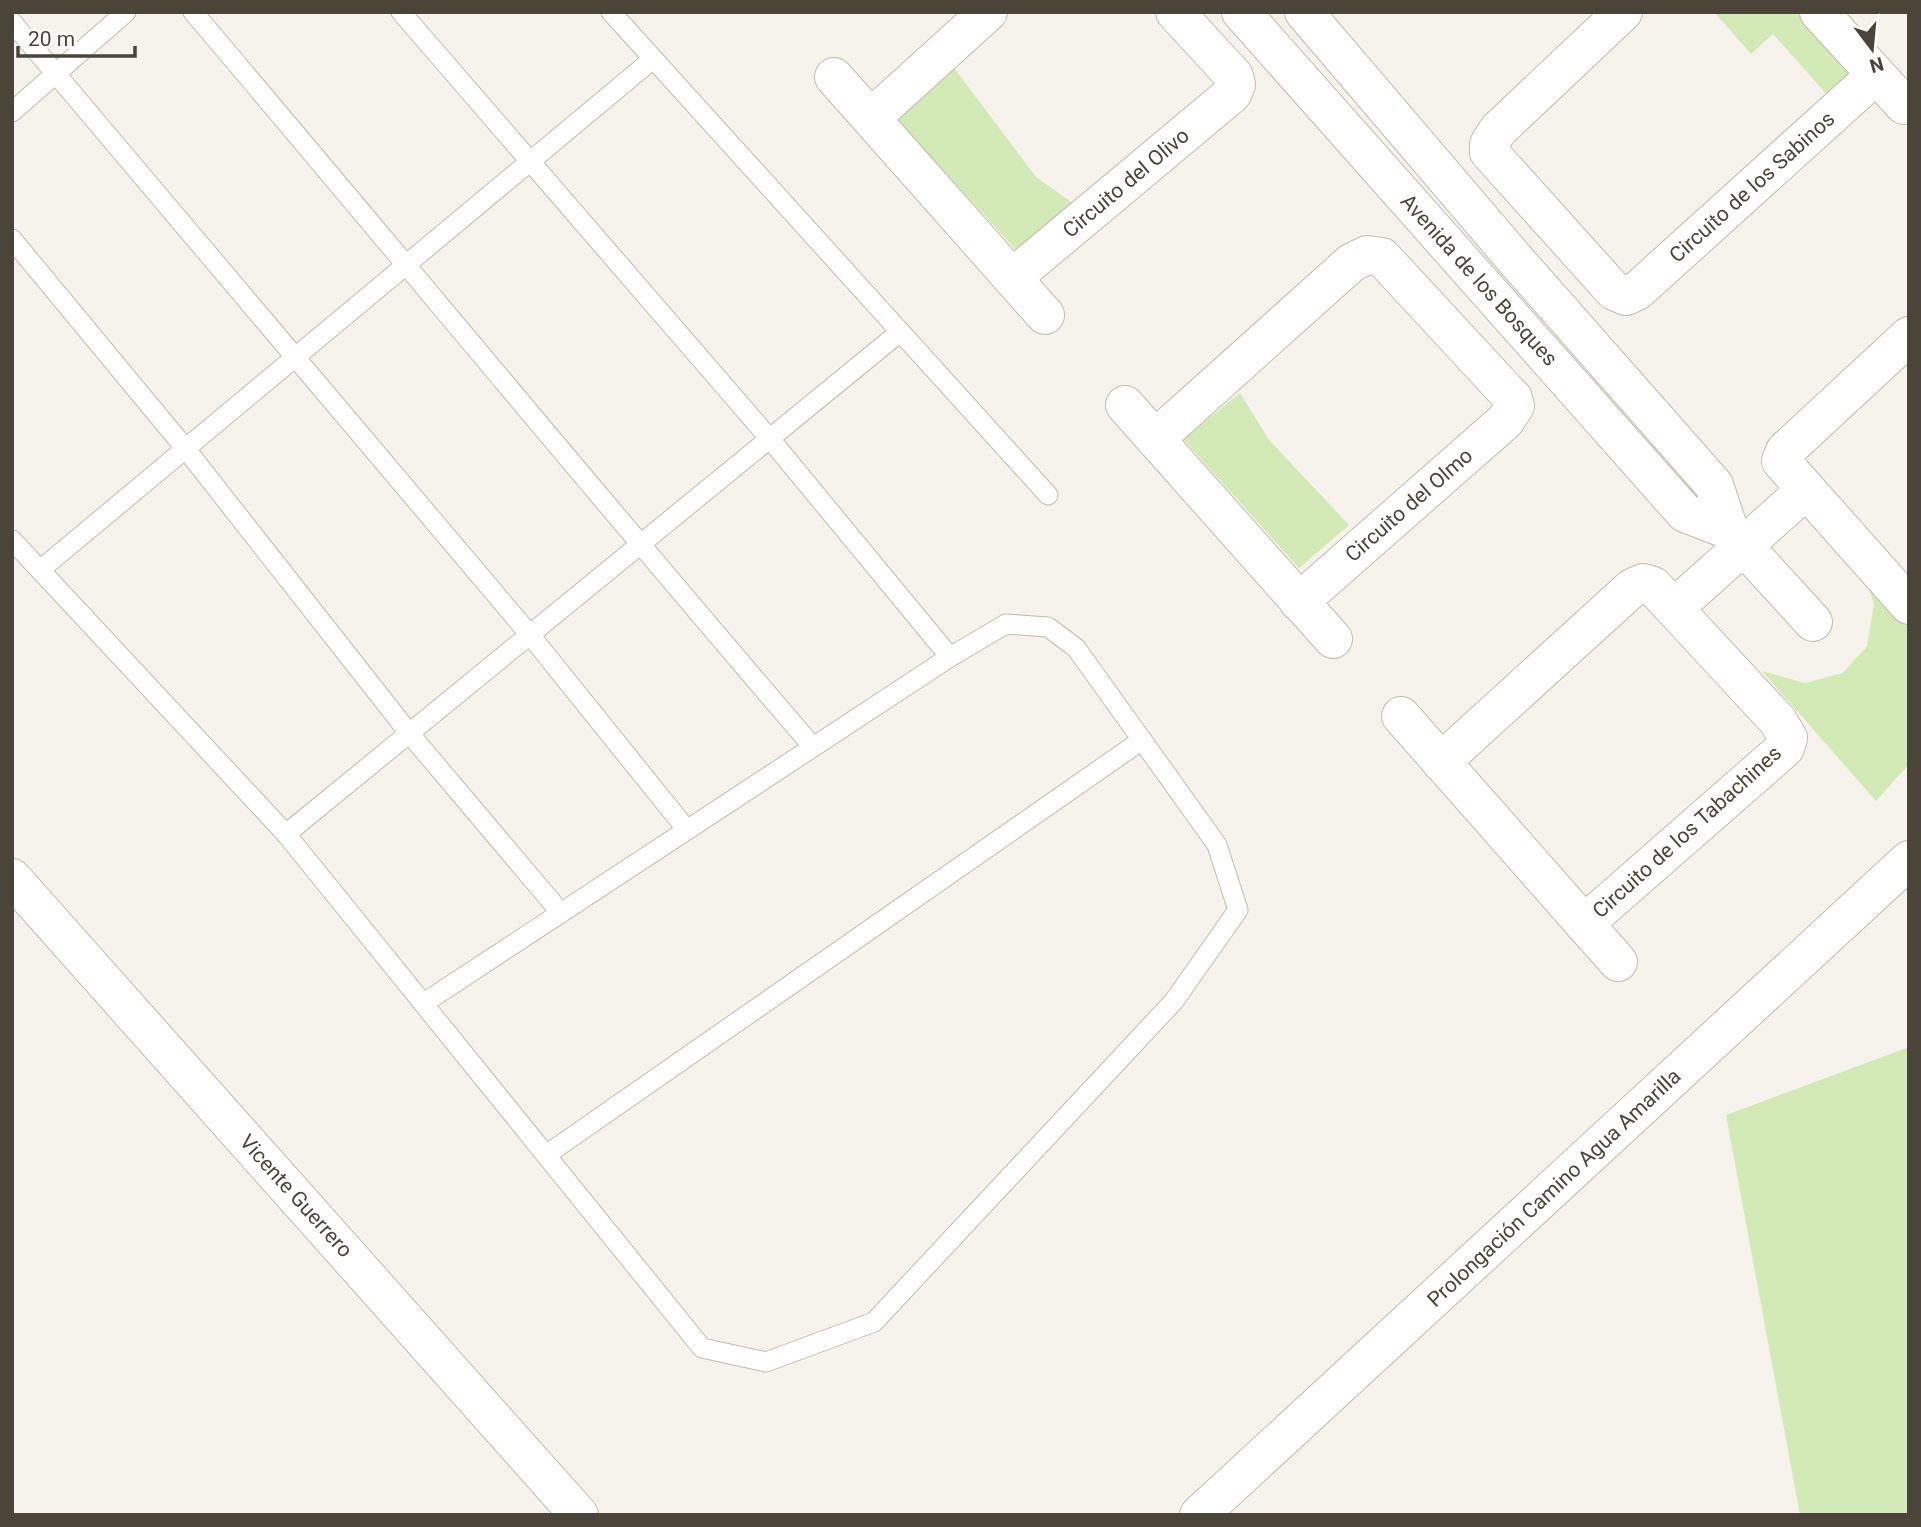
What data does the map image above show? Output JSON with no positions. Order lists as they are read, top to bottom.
{
  "streets": {
    "street": [
      "Circuito del Olivo",
      "Circuito de los Sabinos",
      "Avenida de los Bosques",
      "Circuito del Olmo",
      "Circuito de los Tabachines",
      "Prolongación Camino Agua Amarilla",
      "Vicente Guerrero"
    ]
  },
  "scale_bar": "20 m",
  "north": "bottom"
}
